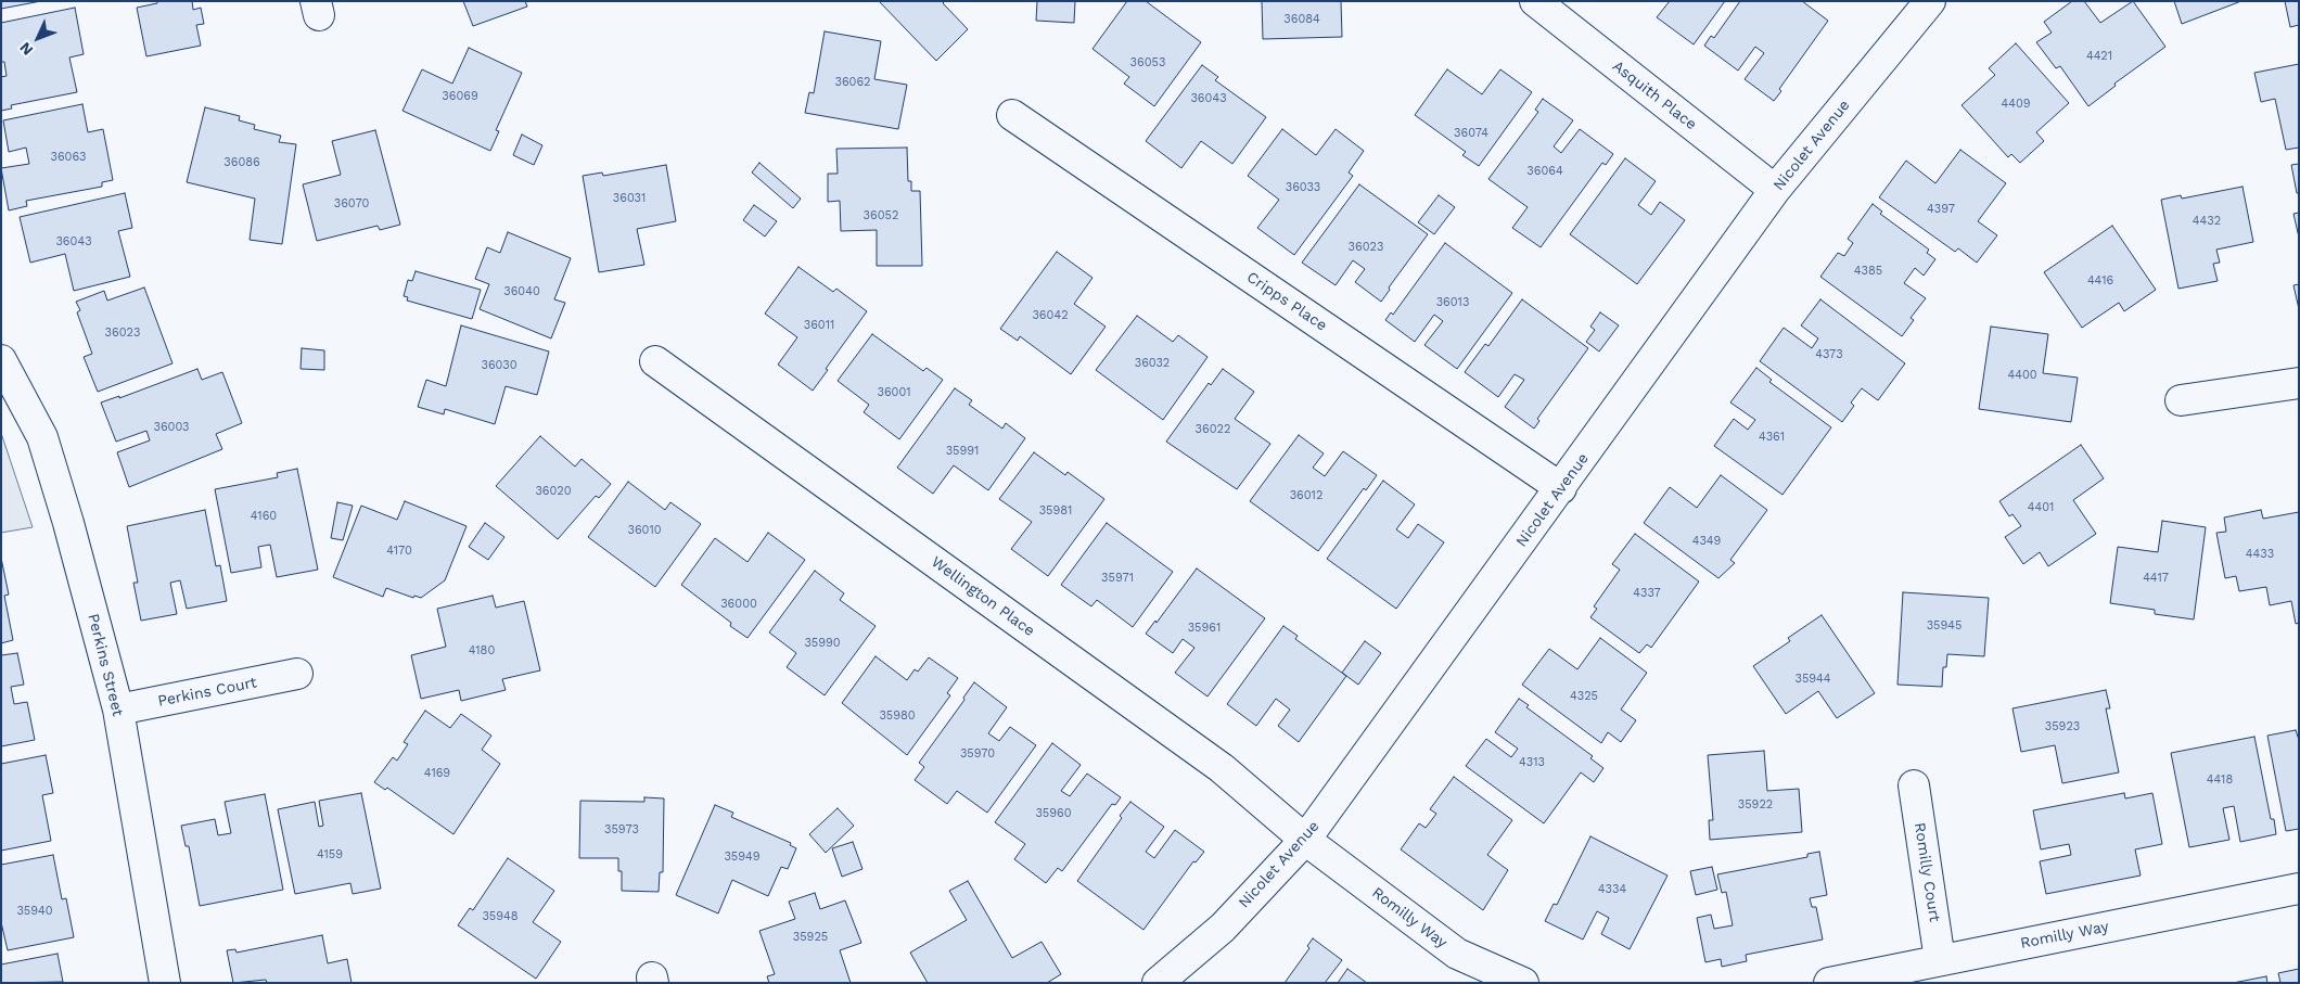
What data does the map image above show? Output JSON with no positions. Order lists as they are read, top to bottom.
{
  "streets": {
    "street": [
      "Asquith Place",
      "Nicolet Avenue",
      "Cripps Place",
      "Wellington Place",
      "Perkins Street",
      "Perkins Court",
      "Romilly Court",
      "Romilly Way"
    ]
  },
  "crossings": [
    ["Asquith Place", "Nicolet Avenue"],
    ["Nicolet Avenue", "Cripps Place"],
    ["Nicolet Avenue", "Wellington Place"],
    ["Nicolet Avenue", "Romilly Way"],
    ["Wellington Place", "Romilly Way"],
    ["Perkins Street", "Perkins Court"],
    ["Romilly Court", "Romilly Way"]
  ],
  "house_numbers": [
    "36084",
    "4421",
    "36053",
    "36062",
    "36069",
    "36043",
    "4409",
    "36074",
    "36063",
    "36086",
    "36064",
    "36033",
    "36031",
    "36070",
    "4397",
    "36052",
    "4432",
    "36043",
    "36023",
    "4385",
    "4416",
    "36040",
    "36013",
    "36042",
    "36011",
    "36023",
    "4373",
    "36032",
    "36030",
    "4400",
    "36001",
    "36003",
    "36022",
    "4361",
    "35991",
    "36020",
    "36012",
    "4401",
    "35981",
    "4160",
    "36010",
    "4349",
    "4170",
    "4433",
    "35971",
    "4417",
    "4337",
    "36000",
    "35945",
    "35961",
    "35990",
    "4180",
    "35944",
    "4325",
    "35980",
    "35923",
    "35970",
    "4313",
    "4169",
    "4418",
    "35922",
    "35960",
    "35973",
    "4159",
    "35949",
    "4334",
    "35940",
    "35948",
    "35925"
  ],
  "north": "bottom left"
}
